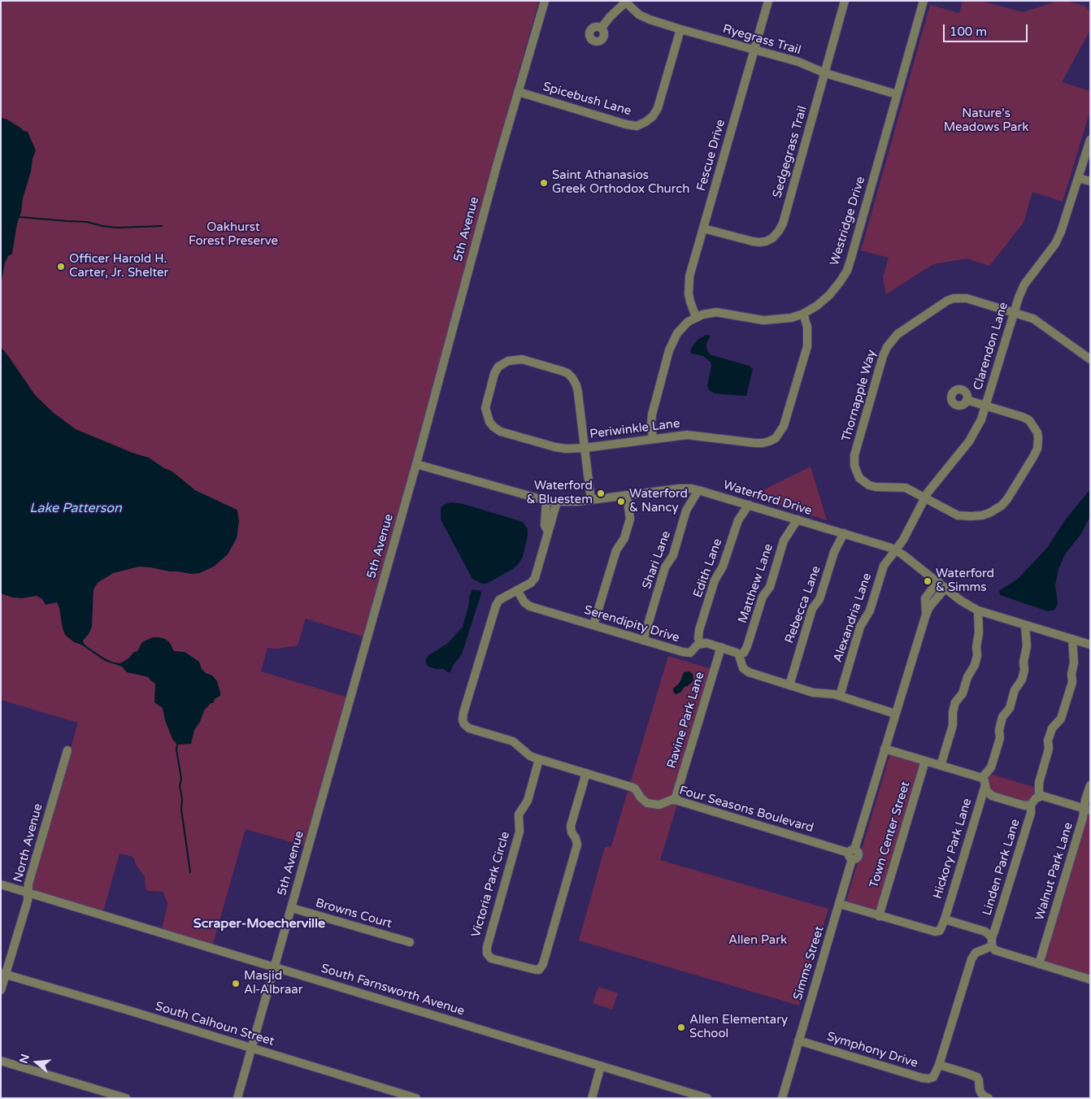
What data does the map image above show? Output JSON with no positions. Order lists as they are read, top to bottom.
{
  "streets": {
    "street": [
      "Ryegrass Trail",
      "Spicebush Lane",
      "Sedgegrass Trail",
      "Fescue Drive",
      "Westridge Drive",
      "5th Avenue",
      "Clarendon Lane",
      "Thornapple Way",
      "Periwinkle Lane",
      "Waterford Drive",
      "Shari Lane",
      "Edith Lane",
      "Matthew Lane",
      "Rebecca Lane",
      "Alexandria Lane",
      "Serendipity Drive",
      "Ravine Park Lane",
      "Four Seasons Boulevard",
      "Town Center Street",
      "North Avenue",
      "Hickory Park Lane",
      "Linden Park Lane",
      "Walnut Park Lane",
      "Victoria Park Circle",
      "Browns Court",
      "Simms Street",
      "South Farnsworth Avenue",
      "South Calhoun Street",
      "Symphony Drive"
    ]
  },
  "crossings": [
    ["Ryegrass Trail", "Spicebush Lane"],
    ["Ryegrass Trail", "Sedgegrass Trail"],
    ["Ryegrass Trail", "Fescue Drive"],
    ["Ryegrass Trail", "Westridge Drive"],
    ["Spicebush Lane", "5th Avenue"],
    ["Sedgegrass Trail", "Fescue Drive"],
    ["Fescue Drive", "Westridge Drive"],
    ["Westridge Drive", "Periwinkle Lane"],
    ["5th Avenue", "Waterford Drive"],
    ["5th Avenue", "Browns Court"],
    ["5th Avenue", "South Farnsworth Avenue"],
    ["5th Avenue", "South Calhoun Street"],
    ["Clarendon Lane", "Thornapple Way"],
    ["Clarendon Lane", "Waterford Drive"],
    ["Clarendon Lane", "Alexandria Lane"],
    ["Waterford Drive", "Shari Lane"],
    ["Waterford Drive", "Edith Lane"],
    ["Waterford Drive", "Matthew Lane"],
    ["Waterford Drive", "Rebecca Lane"],
    ["Waterford Drive", "Alexandria Lane"],
    ["Waterford Drive", "Four Seasons Boulevard"],
    ["Waterford Drive", "Hickory Park Lane"],
    ["Waterford Drive", "Simms Street"],
    ["Shari Lane", "Serendipity Drive"],
    ["Edith Lane", "Serendipity Drive"],
    ["Serendipity Drive", "Four Seasons Boulevard"],
    ["Ravine Park Lane", "Four Seasons Boulevard"],
    ["Four Seasons Boulevard", "Victoria Park Circle"],
    ["Four Seasons Boulevard", "Simms Street"],
    ["North Avenue", "South Farnsworth Avenue"],
    ["North Avenue", "South Calhoun Street"],
    ["Simms Street", "Symphony Drive"]
  ],
  "districts": ["Scraper-Moecherville"],
  "water": ["Lake Patterson"],
  "parks": ["Nature's Meadows Park", "Oakhurst Forest Preserve", "Allen Park"],
  "places": [
    "Saint Athanasios Greek Orthodox Church",
    "Officer Harold H. Carter, Jr. Shelter",
    "Waterford & Bluestem",
    "Waterford & Nancy",
    "Waterford & Simms",
    "Masjid Al-Albraar",
    "Allen Elementary School"
  ],
  "scale_bar": "100 m",
  "north": "left"
}
